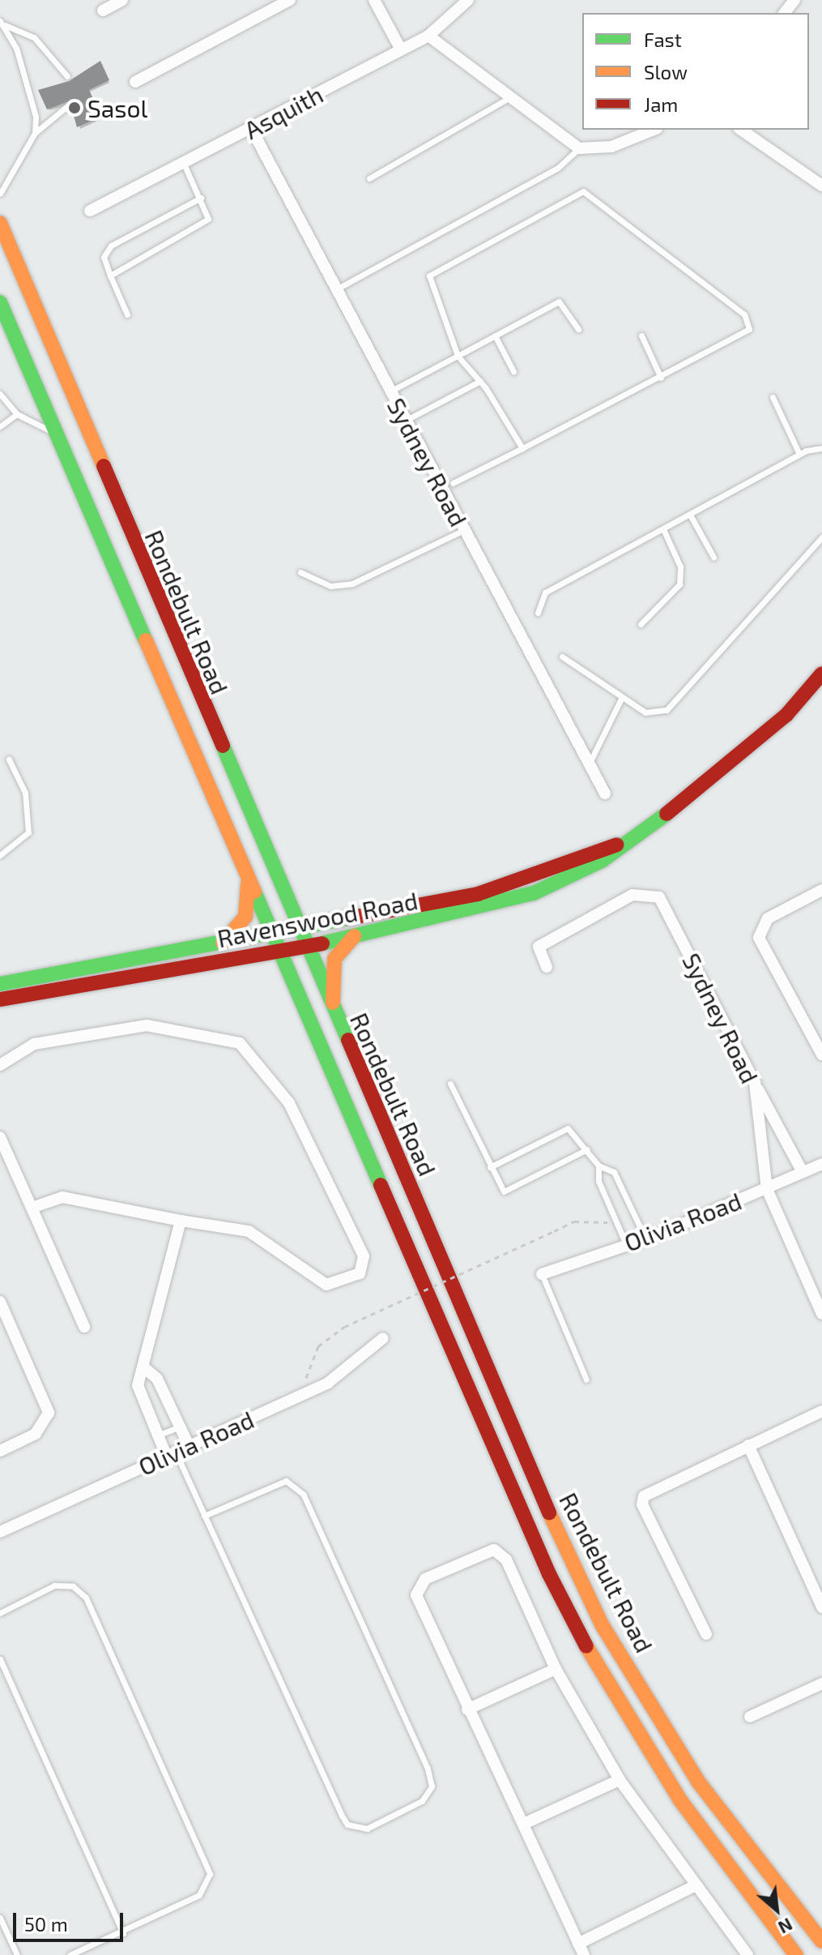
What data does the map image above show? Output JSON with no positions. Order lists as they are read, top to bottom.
{
  "streets": {
    "main road": ["Rondebult Road", "Ravenswood Road"],
    "street": ["Asquith", "Sydney Road", "Olivia Road"]
  },
  "crossings": [
    ["Asquith", "Sydney Road"],
    ["Sydney Road", "Olivia Road"],
    ["Rondebult Road", "Ravenswood Road"]
  ],
  "places": ["Sasol"],
  "legend": ["Fast", "Slow", "Jam"],
  "scale_bar": "50 m",
  "north": "bottom right"
}
